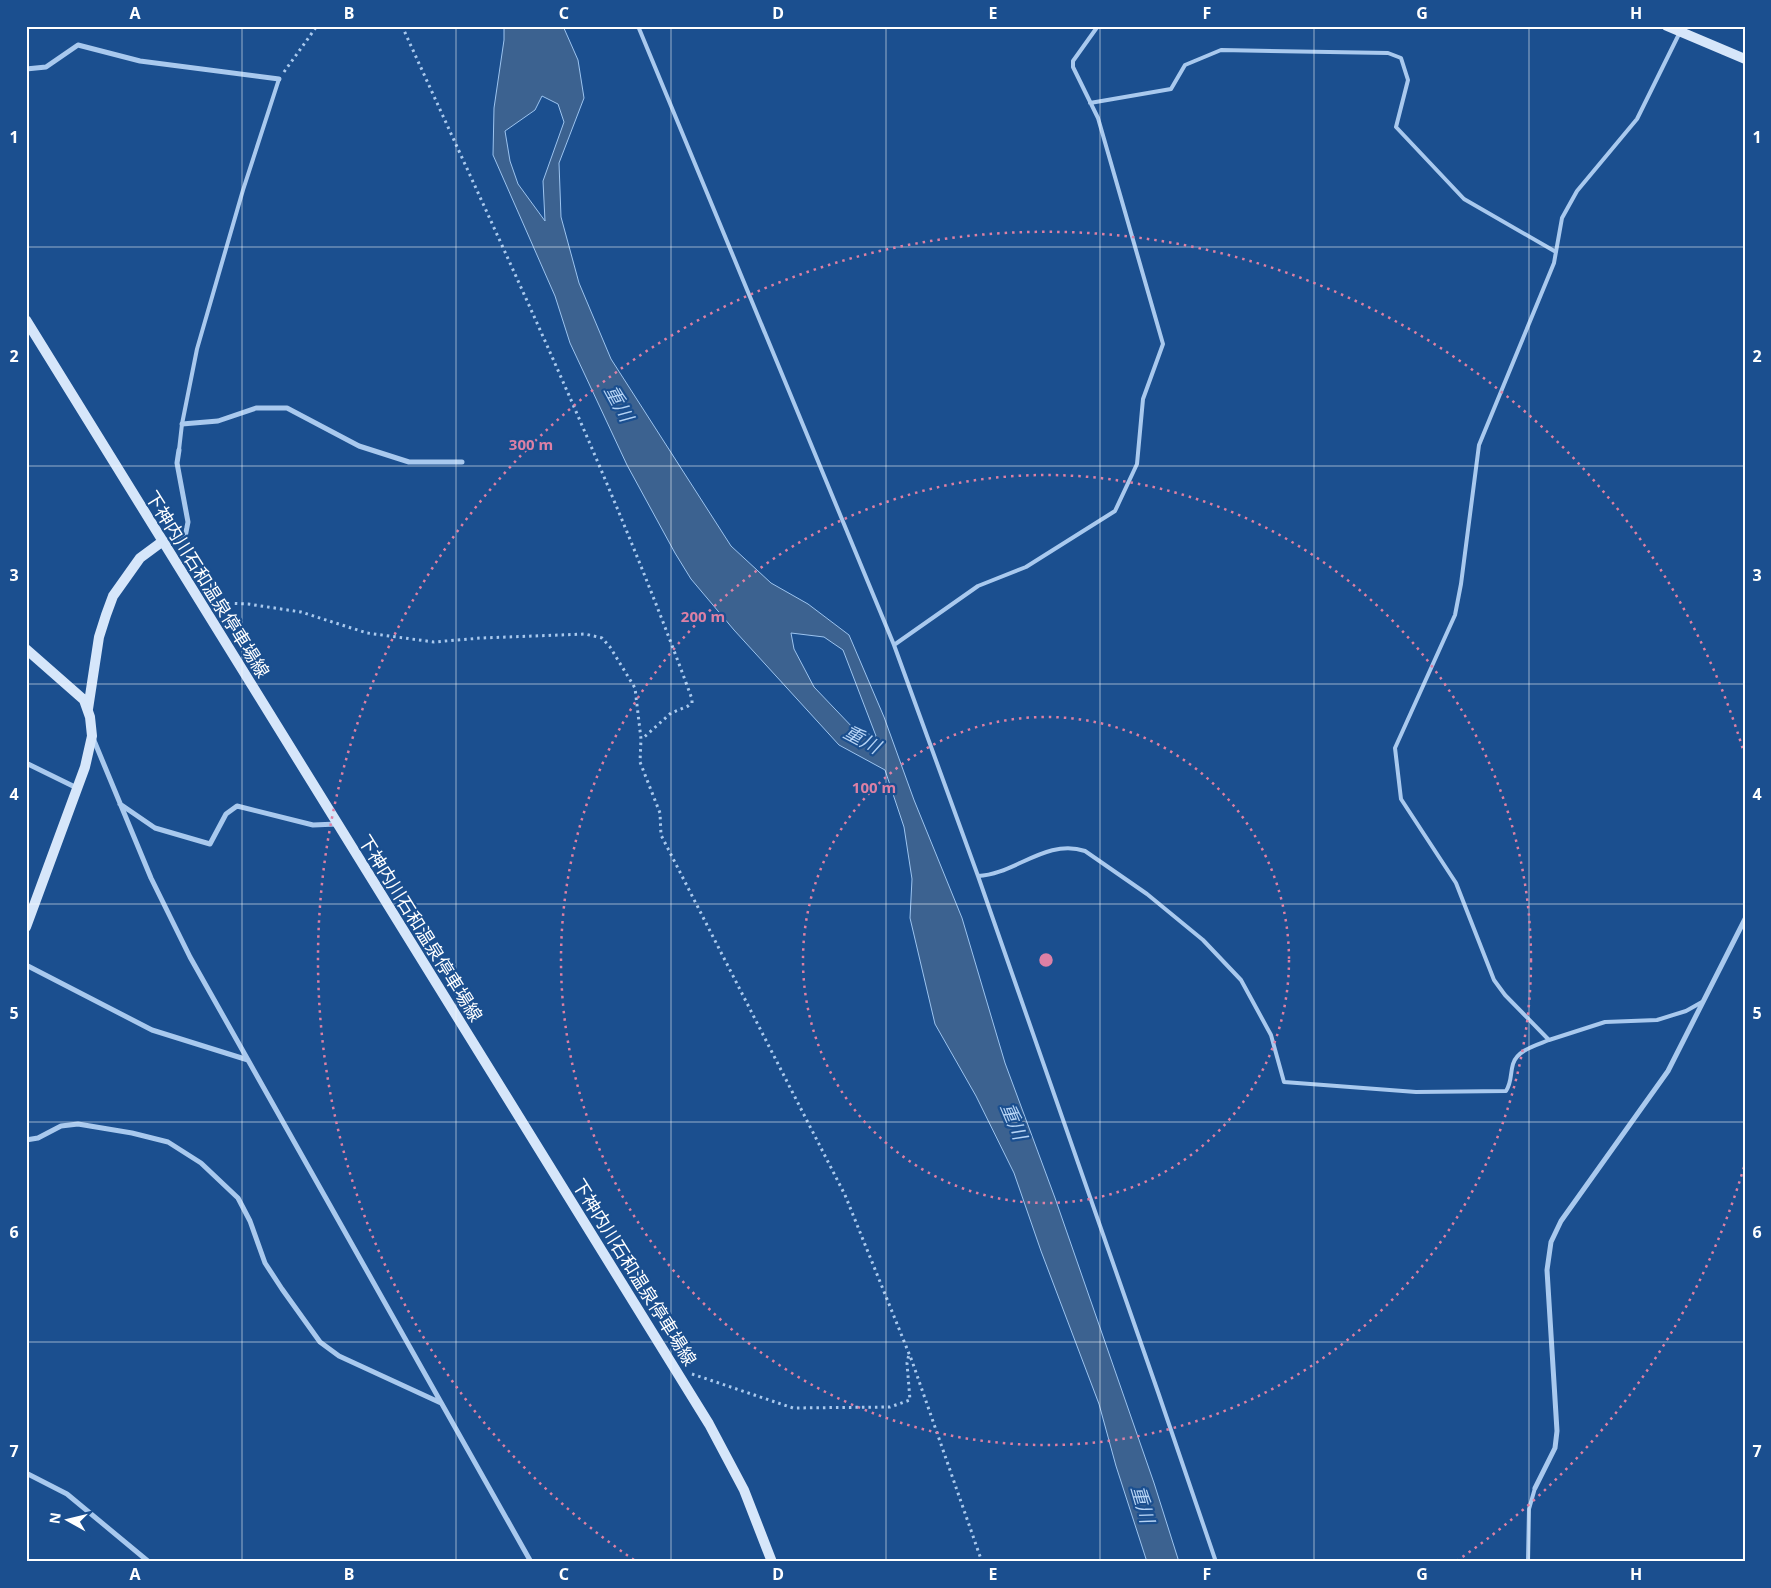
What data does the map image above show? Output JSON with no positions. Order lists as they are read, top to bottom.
{
  "streets": {
    "main road": ["下神内川石和温泉停車場線"]
  },
  "water": ["重川"],
  "north": "left",
  "grid": {
    "columns": [
      "A",
      "B",
      "C",
      "D",
      "E",
      "F",
      "G",
      "H"
    ],
    "rows": [
      "1",
      "2",
      "3",
      "4",
      "5",
      "6",
      "7"
    ]
  },
  "rings": ["300 m", "200 m", "100 m"]
}
